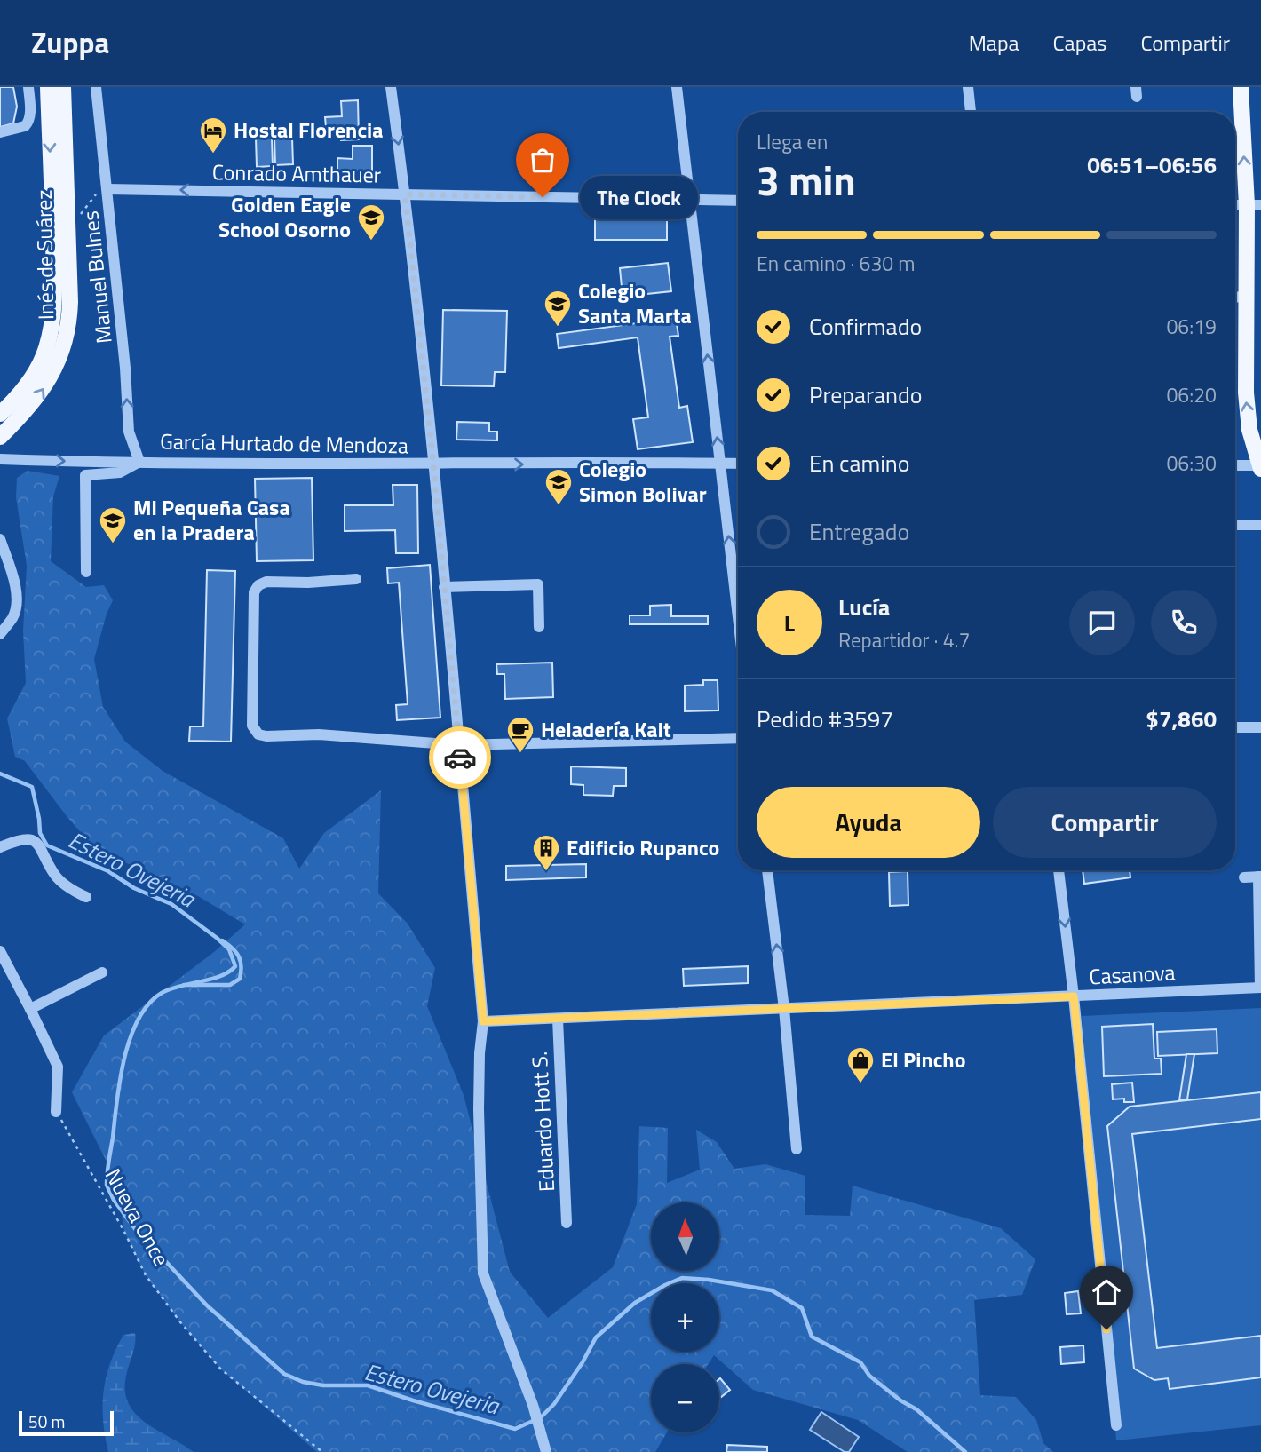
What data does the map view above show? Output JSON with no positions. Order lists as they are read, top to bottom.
{
  "streets": {
    "main road": ["Inés de Suárez"],
    "street": [
      "Conrado Amthauer",
      "Manuel Bulnes",
      "García Hurtado de Mendoza",
      "Casanova",
      "Eduardo Hott S."
    ],
    "path": ["Nueva Once"]
  },
  "crossings": [
    ["Conrado Amthauer", "Manuel Bulnes"],
    ["Manuel Bulnes", "García Hurtado de Mendoza"],
    ["Casanova", "Eduardo Hott S."]
  ],
  "one_way": ["Conrado Amthauer", "Manuel Bulnes", "García Hurtado de Mendoza"],
  "water": ["Estero Ovejeria"],
  "places": {
    "hotel": ["Hostal Florencia"],
    "other": ["The Clock"],
    "school or university": [
      "Golden Eagle School Osorno",
      "Colegio Santa Marta",
      "Colegio Simon Bolivar",
      "Mi Pequeña Casa en la Pradera"
    ],
    "cafe": ["Heladería Kalt"],
    "building": ["Edificio Rupanco"],
    "shop": ["El Pincho"]
  },
  "scale_bar": "50 m",
  "north": "top",
  "page": {
    "header": "Zuppa",
    "nav": ["Mapa", "Capas", "Compartir"],
    "heading": ["3 min", "Llega en", "06:51–06:56"],
    "panel": [
      "Lucía",
      "Repartidor · 4.7",
      "Pedido #3597",
      "$7,860"
    ],
    "bubble": "The Clock",
    "bar": "En camino · 630 m",
    "list": [
      ["Confirmado", "06:19"],
      ["Preparando", "06:20"],
      ["En camino", "06:30"],
      "Entregado"
    ],
    "round": "L",
    "buttons": ["Ayuda", "Compartir"],
    "map_buttons": ["+", "−"],
    "scale": "50 m"
  }
}
